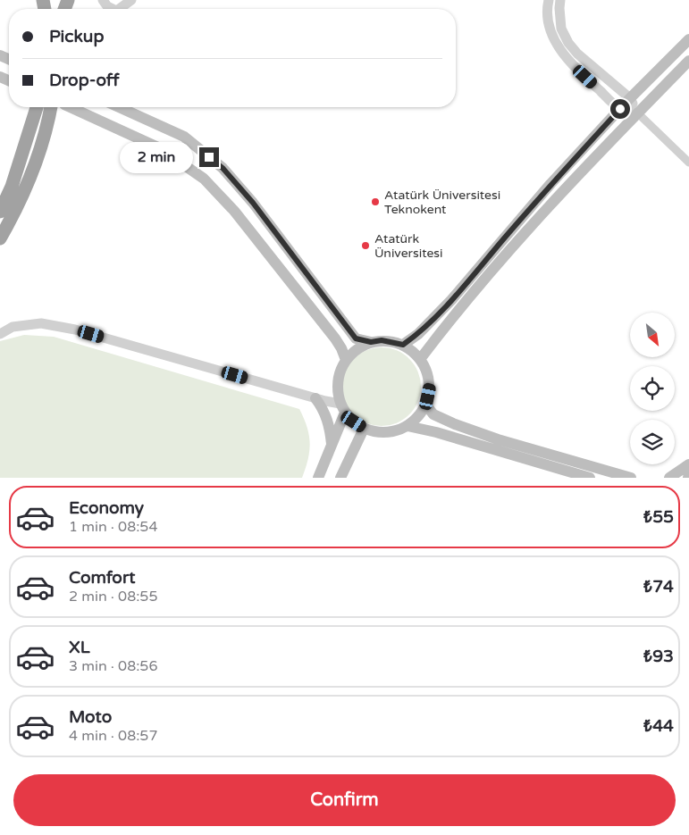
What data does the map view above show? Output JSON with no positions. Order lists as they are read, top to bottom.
{
  "places": ["Atatürk Üniversitesi Teknokent", "Atatürk Üniversitesi"],
  "north": "bottom right",
  "page": {
    "banner": ["Pickup", "Drop-off"],
    "bubble": "2 min",
    "list": [
      {
        "name": "Economy",
        "note": "1 min · 08:54",
        "value": "₺55"
      },
      {
        "name": "Comfort",
        "note": "2 min · 08:55",
        "value": "₺74"
      },
      {
        "name": "XL",
        "note": "3 min · 08:56",
        "value": "₺93"
      },
      {
        "name": "Moto",
        "note": "4 min · 08:57",
        "value": "₺44"
      }
    ],
    "buttons": "Confirm"
  }
}
